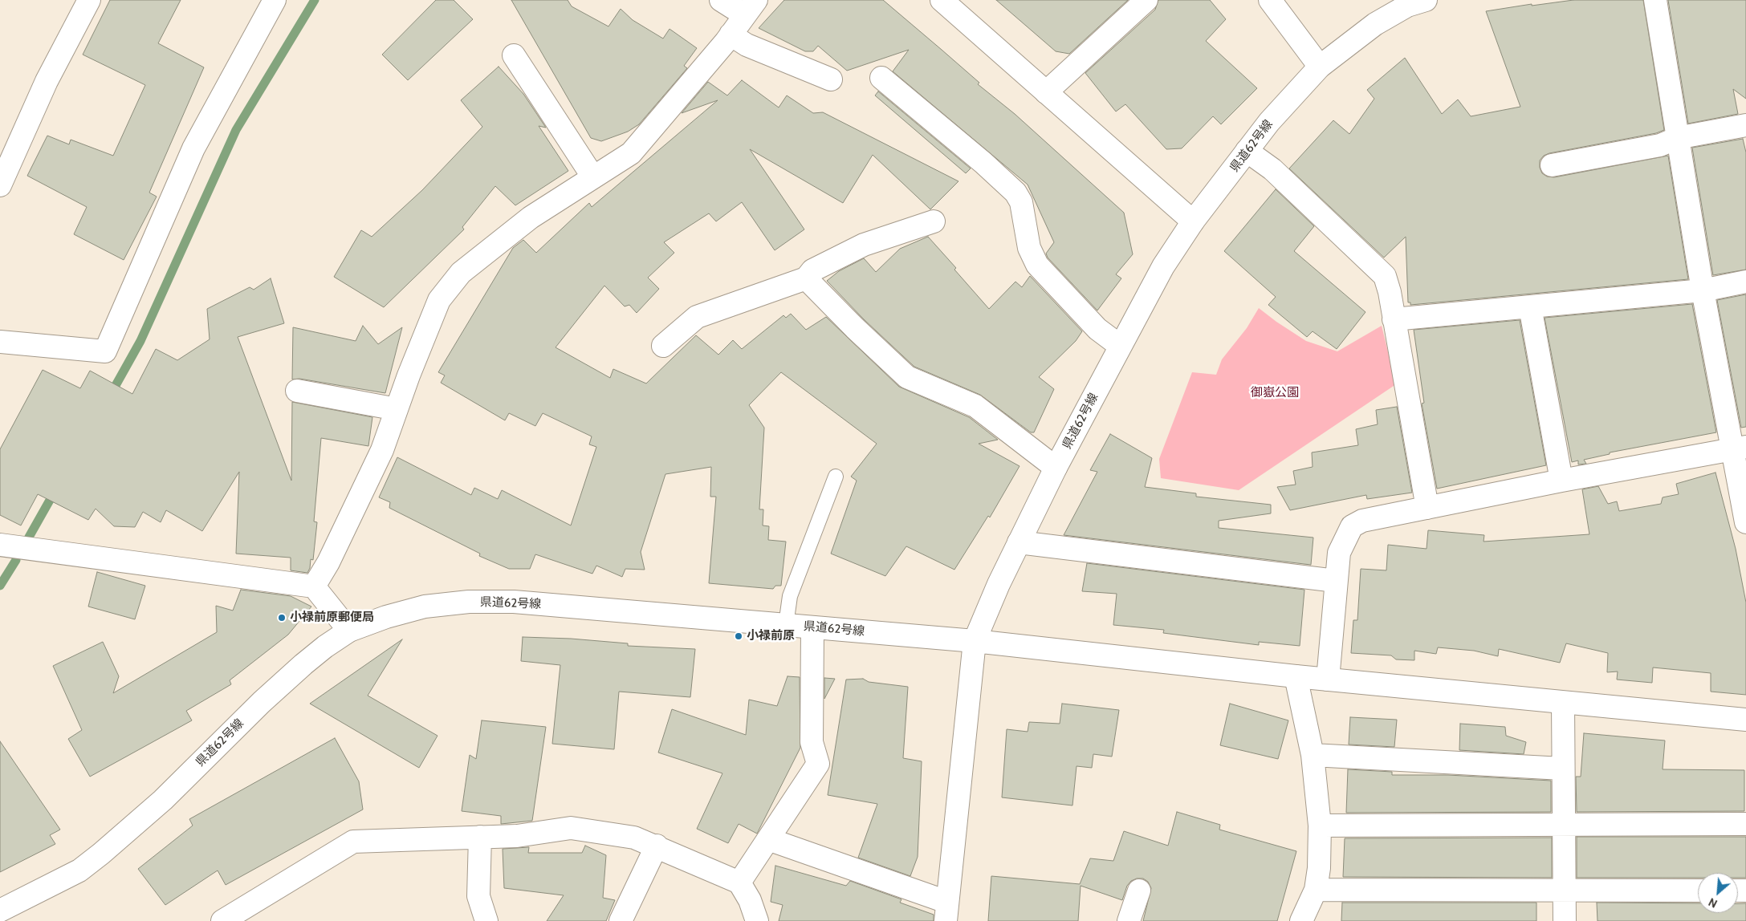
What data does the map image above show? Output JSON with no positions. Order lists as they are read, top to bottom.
{
  "streets": {
    "street": ["県道62号線"]
  },
  "parks": ["御嶽公園"],
  "places": ["小禄前原郵便局", "小禄前原"],
  "north": "bottom left"
}
